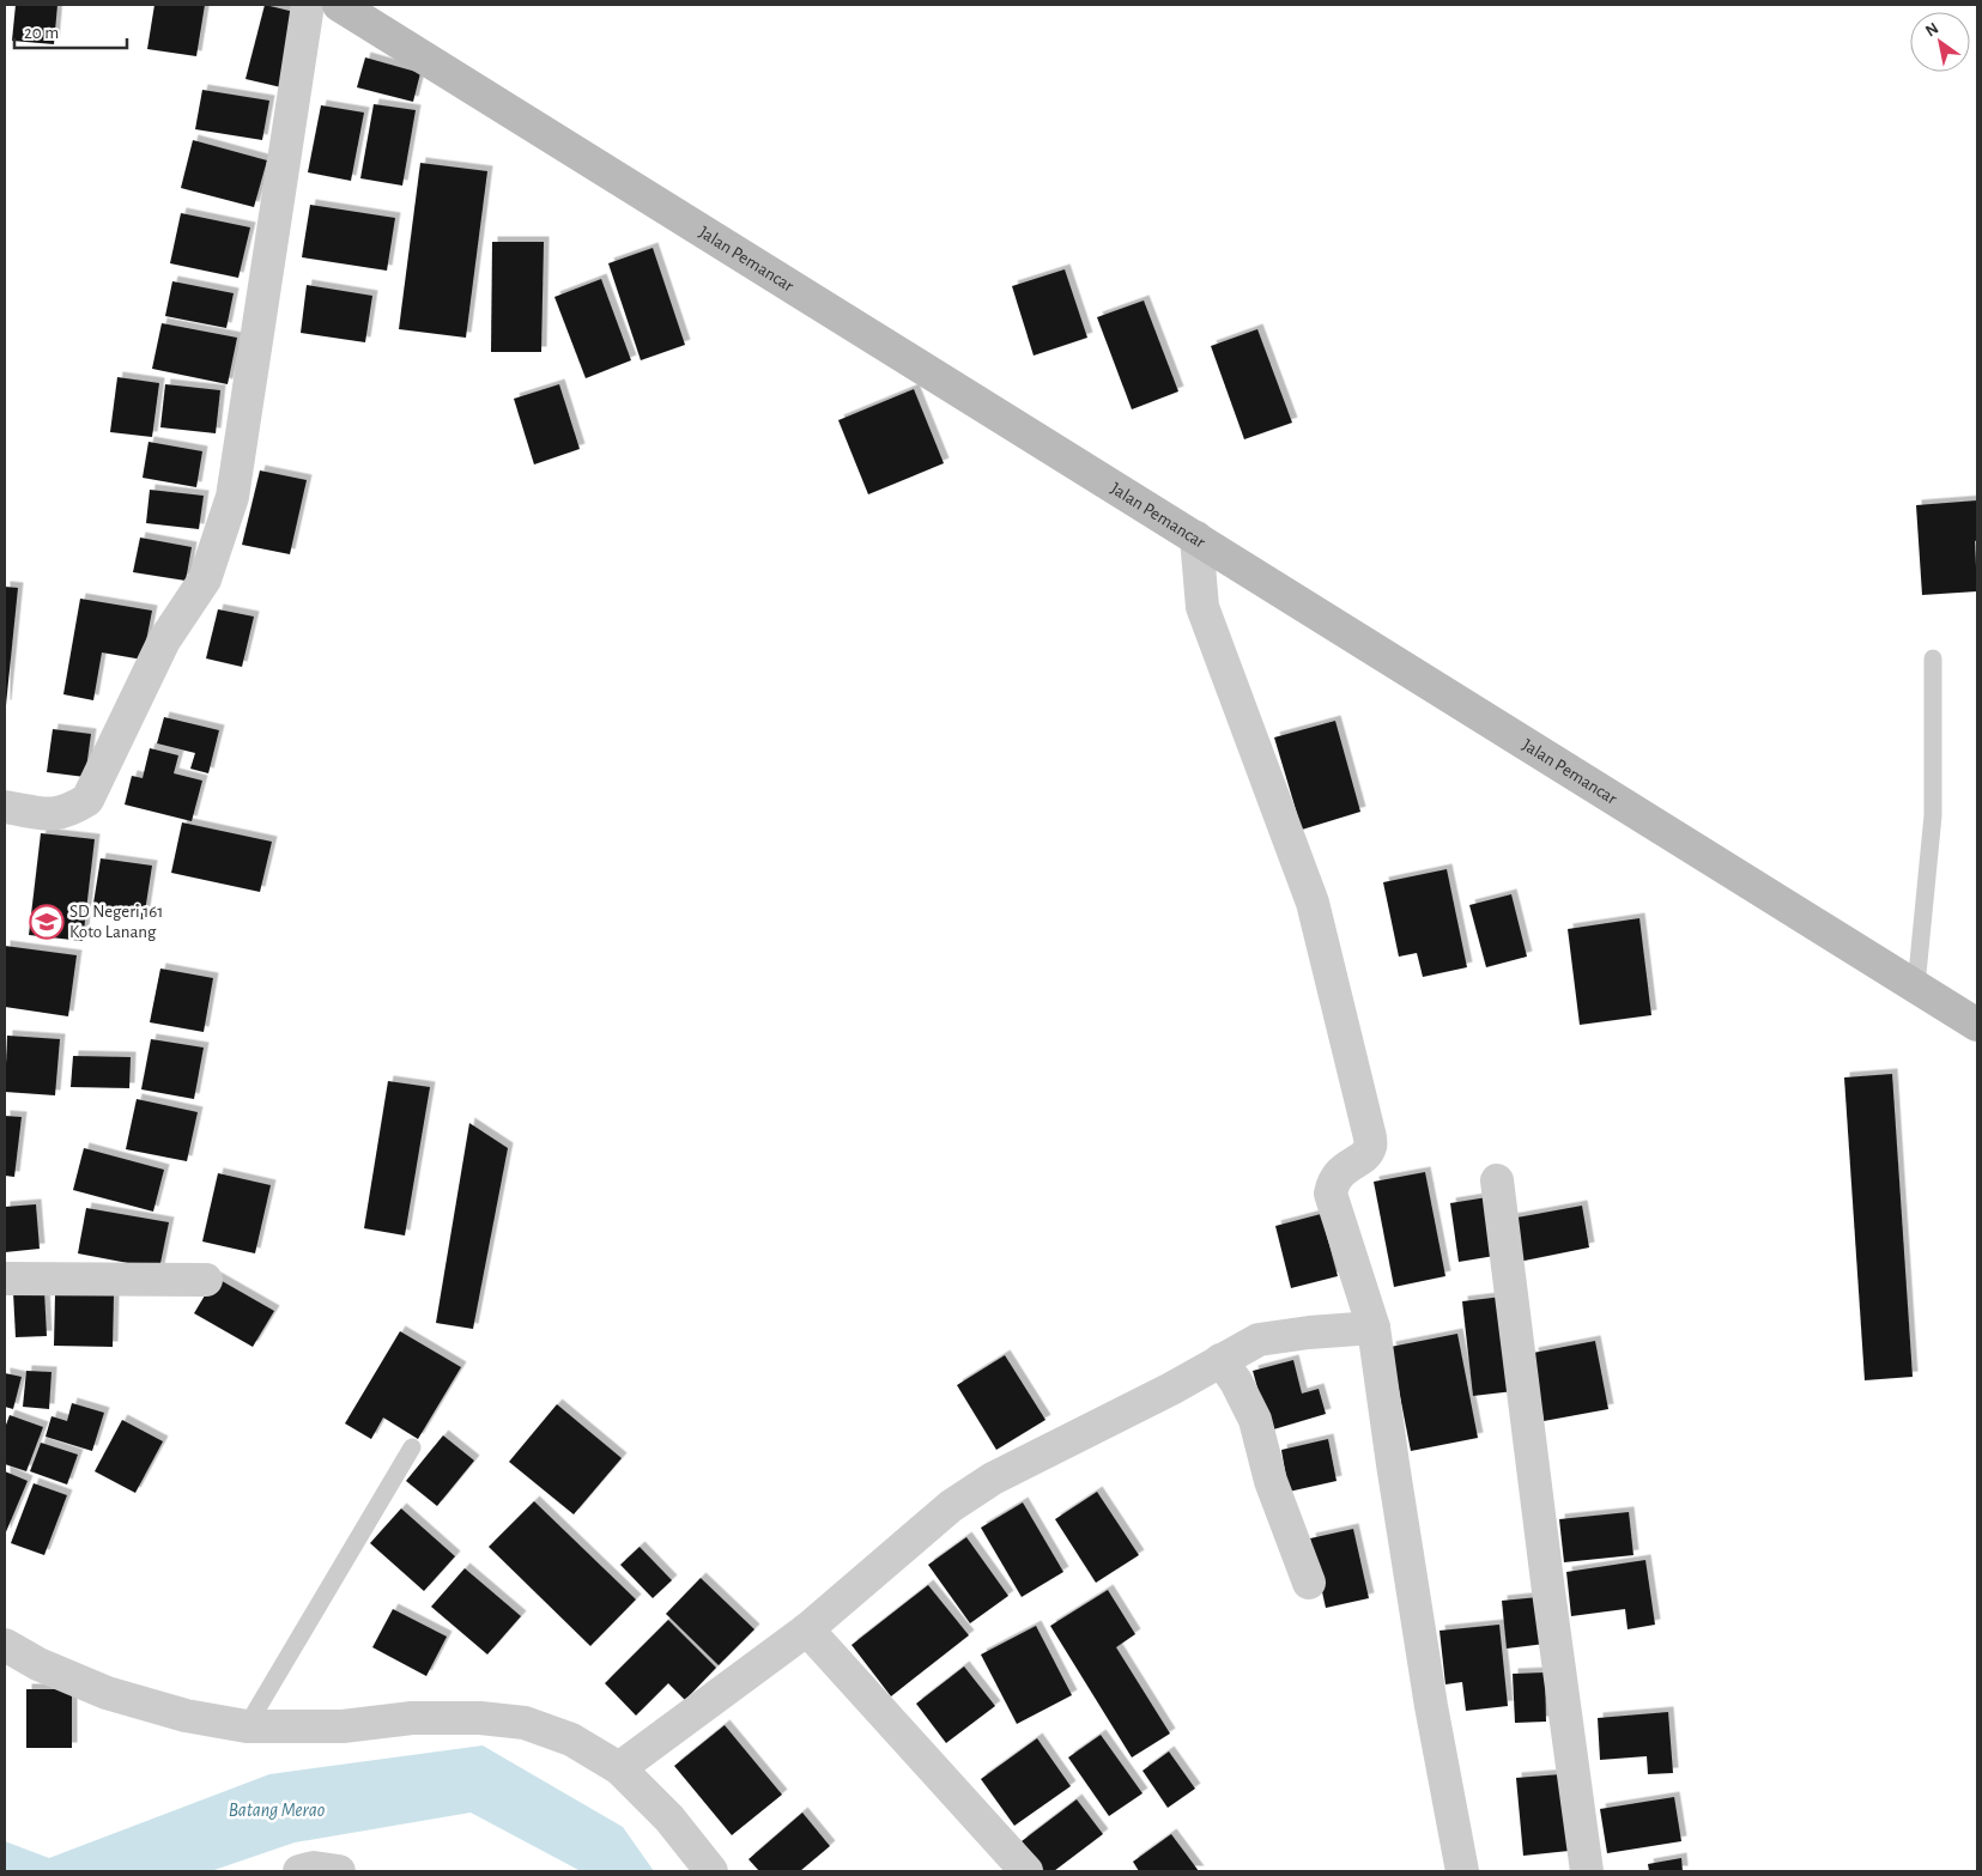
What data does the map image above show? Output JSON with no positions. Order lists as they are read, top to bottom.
{
  "streets": {
    "main road": ["Jalan Pemancar"]
  },
  "water": ["Batang Merao"],
  "places": {
    "school or university": ["SD Negeri 161 Koto Lanang"]
  },
  "scale_bar": "20 m",
  "north": "top left"
}
